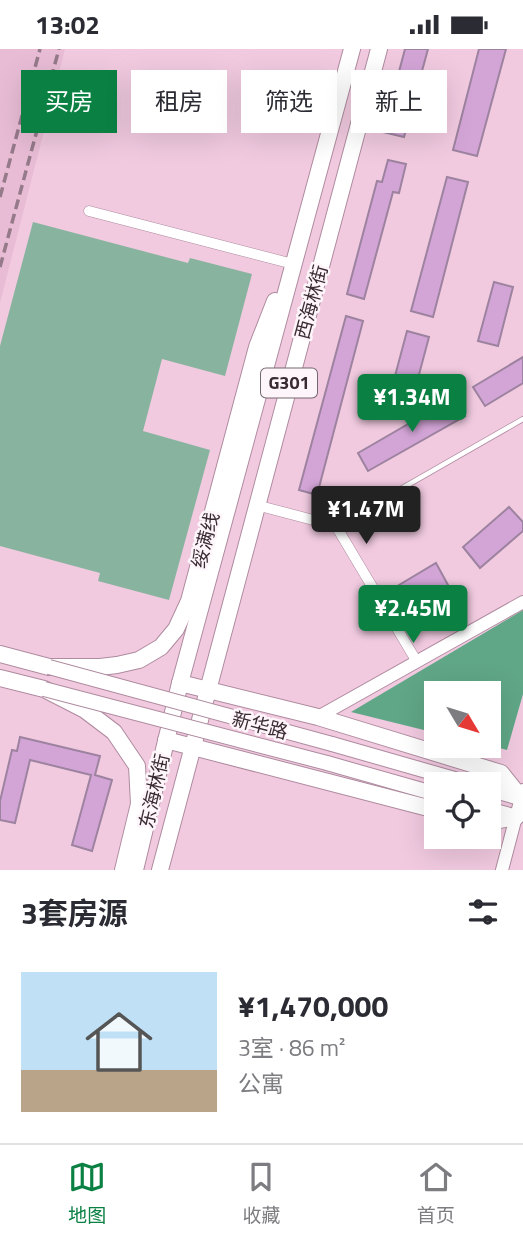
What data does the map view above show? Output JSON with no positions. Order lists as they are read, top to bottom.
{
  "streets": {
    "highway": [
      "西海林街",
      "G301",
      "绥满线",
      "东海林街"
    ],
    "main road": ["新华路"]
  },
  "crossings": [
    ["西海林街", "绥满线"],
    ["西海林街", "东海林街"],
    ["绥满线", "新华路"]
  ],
  "north": "bottom right",
  "page": {
    "status": "13:02",
    "chip": [
      "买房",
      "租房",
      "筛选",
      "新上"
    ],
    "price": ["¥1.34M", "¥1.47M", "¥2.45M"],
    "heading": "3套房源",
    "list": [
      {
        "name": "¥1,470,000",
        "note": "3室 · 86 m² · 公寓"
      }
    ],
    "tabs": ["地图", "收藏", "首页"]
  }
}
